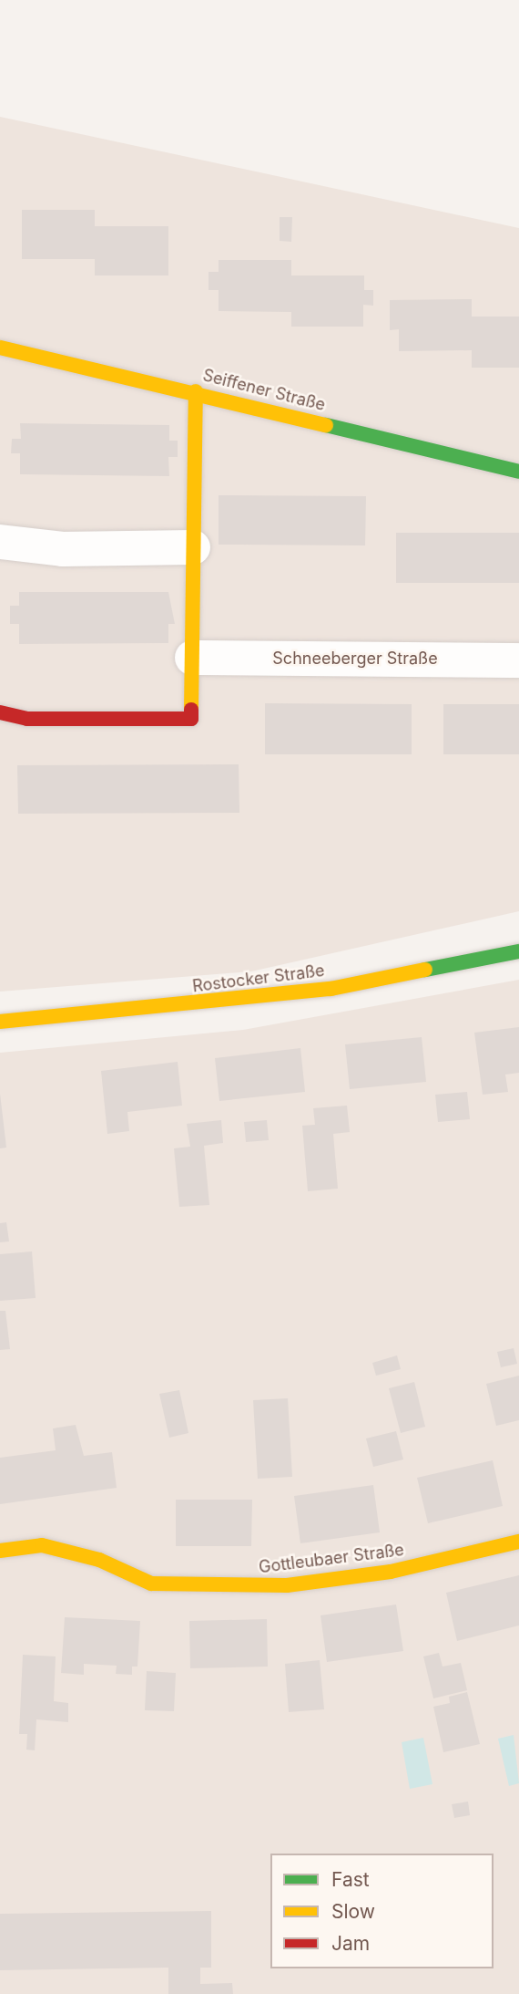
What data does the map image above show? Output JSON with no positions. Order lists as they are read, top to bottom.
{
  "streets": {
    "street": [
      "Seiffener Straße",
      "Schneeberger Straße",
      "Rostocker Straße",
      "Gottleubaer Straße"
    ]
  },
  "legend": ["Fast", "Slow", "Jam"]
}
